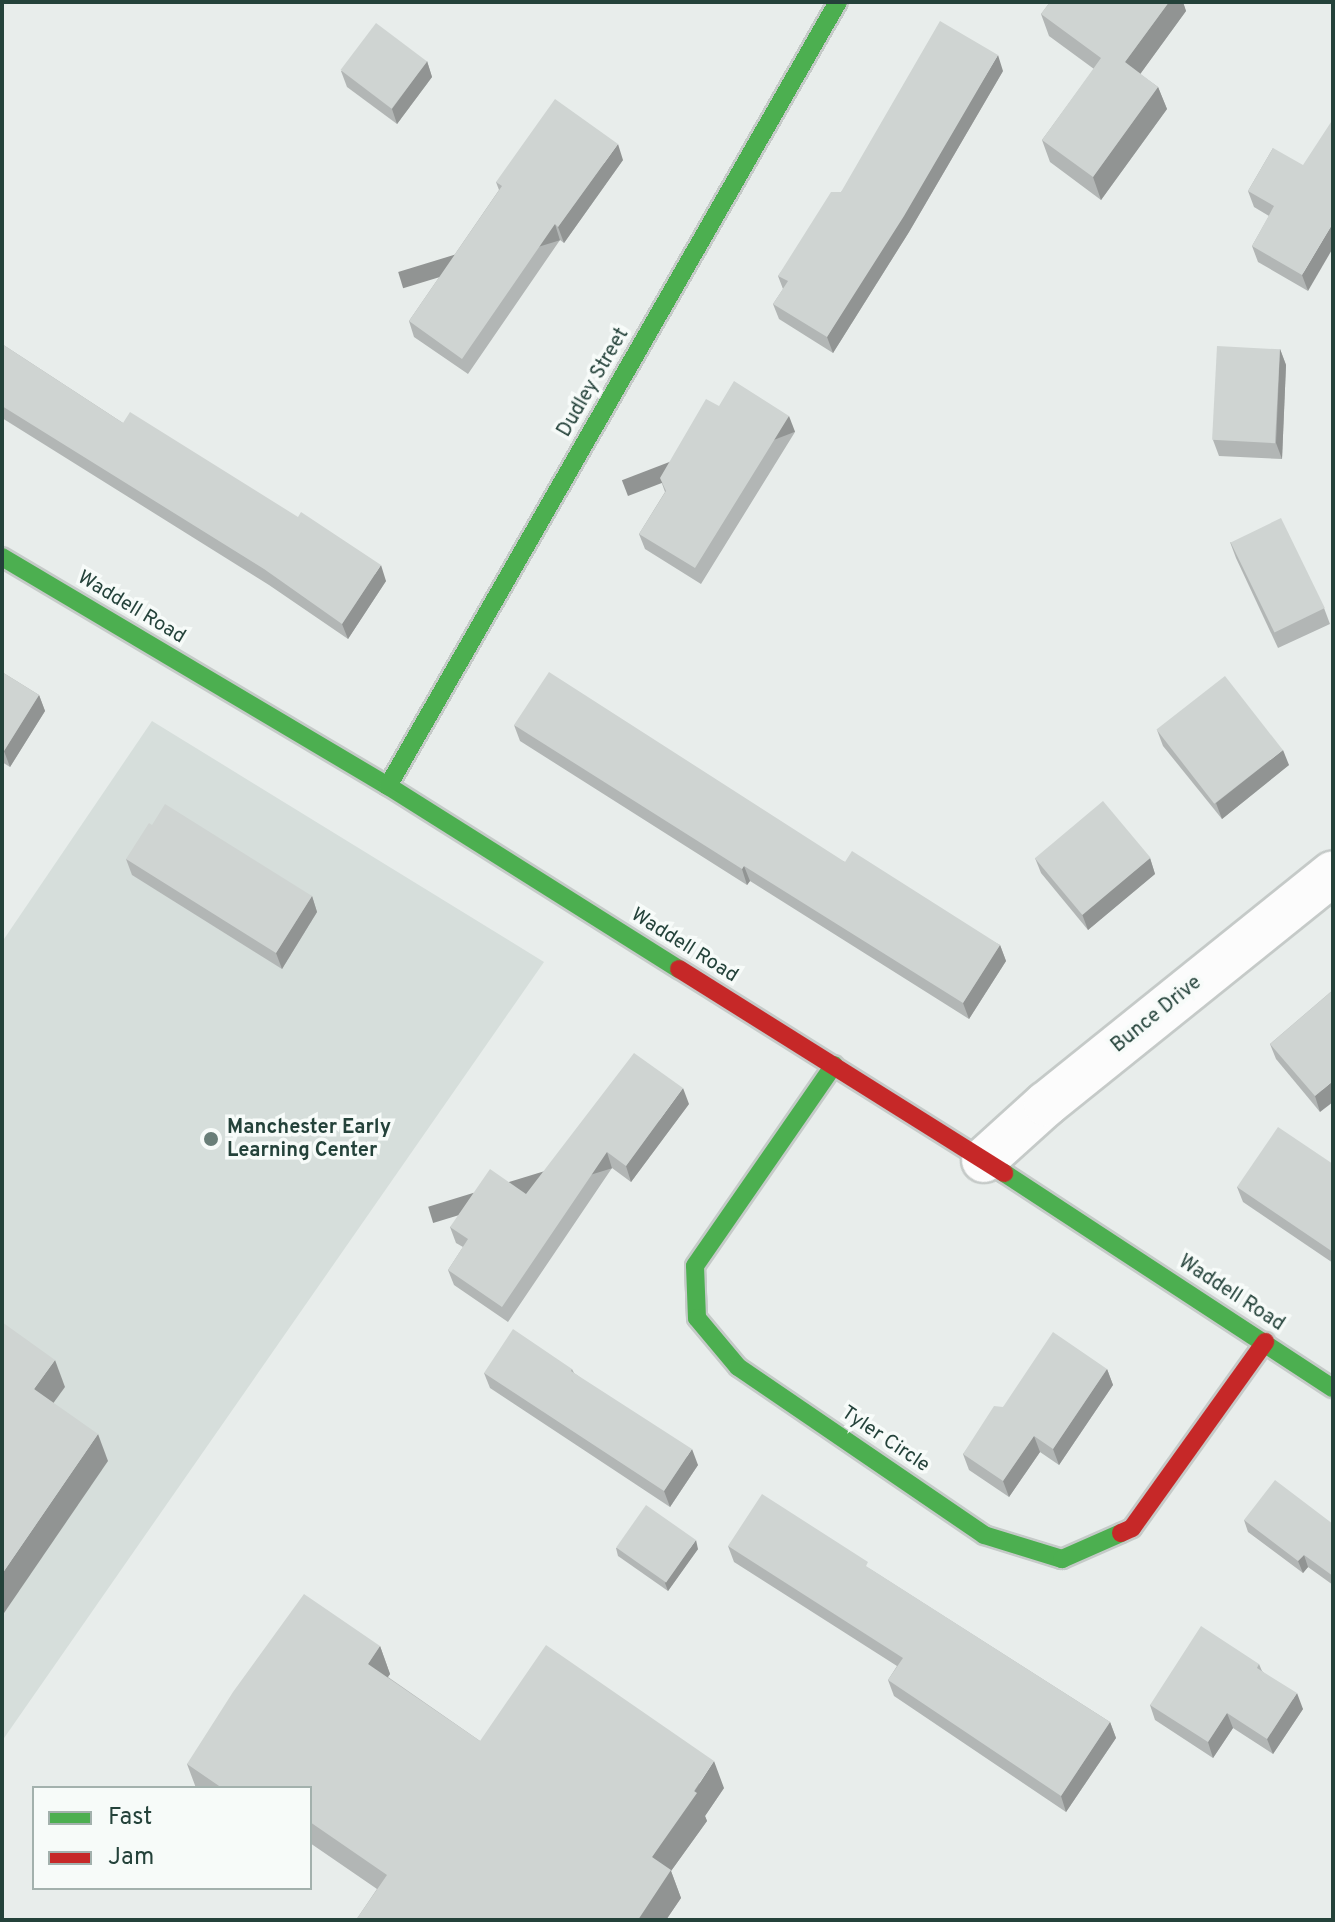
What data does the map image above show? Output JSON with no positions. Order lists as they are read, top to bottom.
{
  "streets": {
    "street": [
      "Dudley Street",
      "Waddell Road",
      "Bunce Drive",
      "Tyler Circle"
    ]
  },
  "crossings": [
    ["Dudley Street", "Waddell Road"],
    ["Waddell Road", "Bunce Drive"],
    ["Waddell Road", "Tyler Circle"]
  ],
  "places": ["Manchester Early Learning Center"],
  "legend": ["Fast", "Jam"]
}
